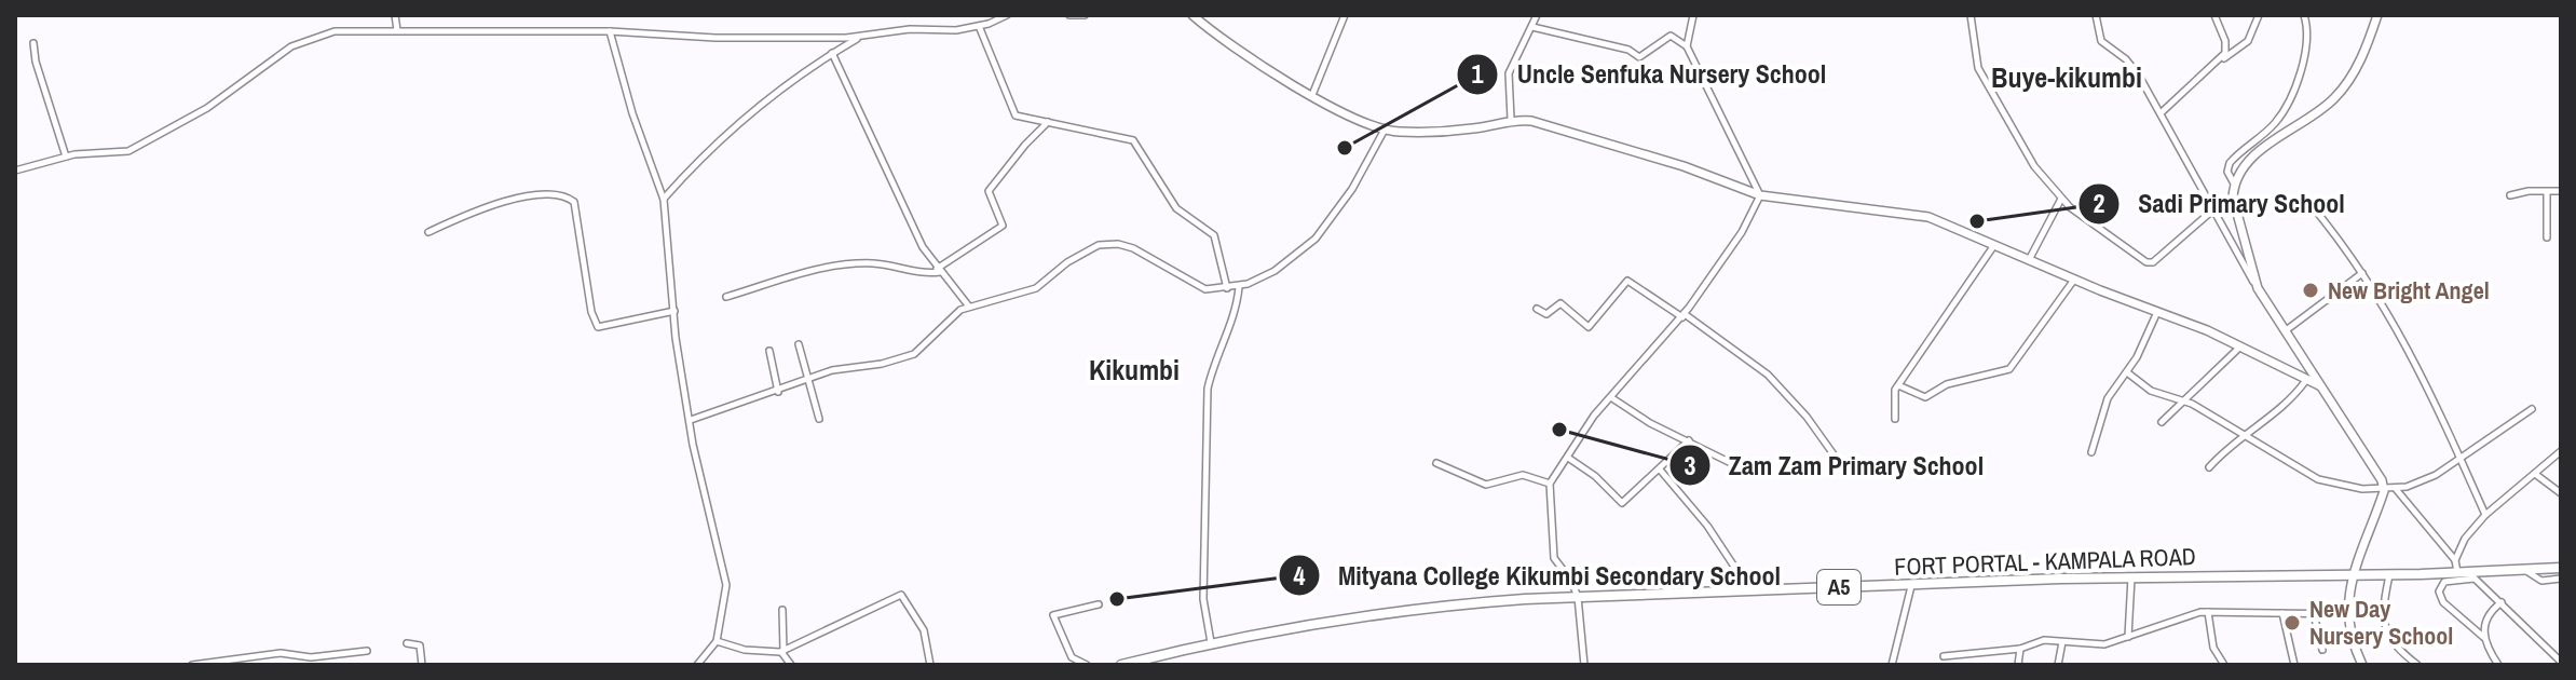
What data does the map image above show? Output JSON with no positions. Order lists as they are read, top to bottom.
{
  "streets": {
    "main road": ["FORT PORTAL - KAMPALA ROAD", "A5"]
  },
  "districts": ["Buye-kikumbi", "Kikumbi"],
  "places": [
    "Uncle Senfuka Nursery School",
    "Sadi Primary School",
    "New Bright Angel",
    "Zam Zam Primary School",
    "Mityana College Kikumbi Secondary School",
    "New Day Nursery School"
  ]
}
